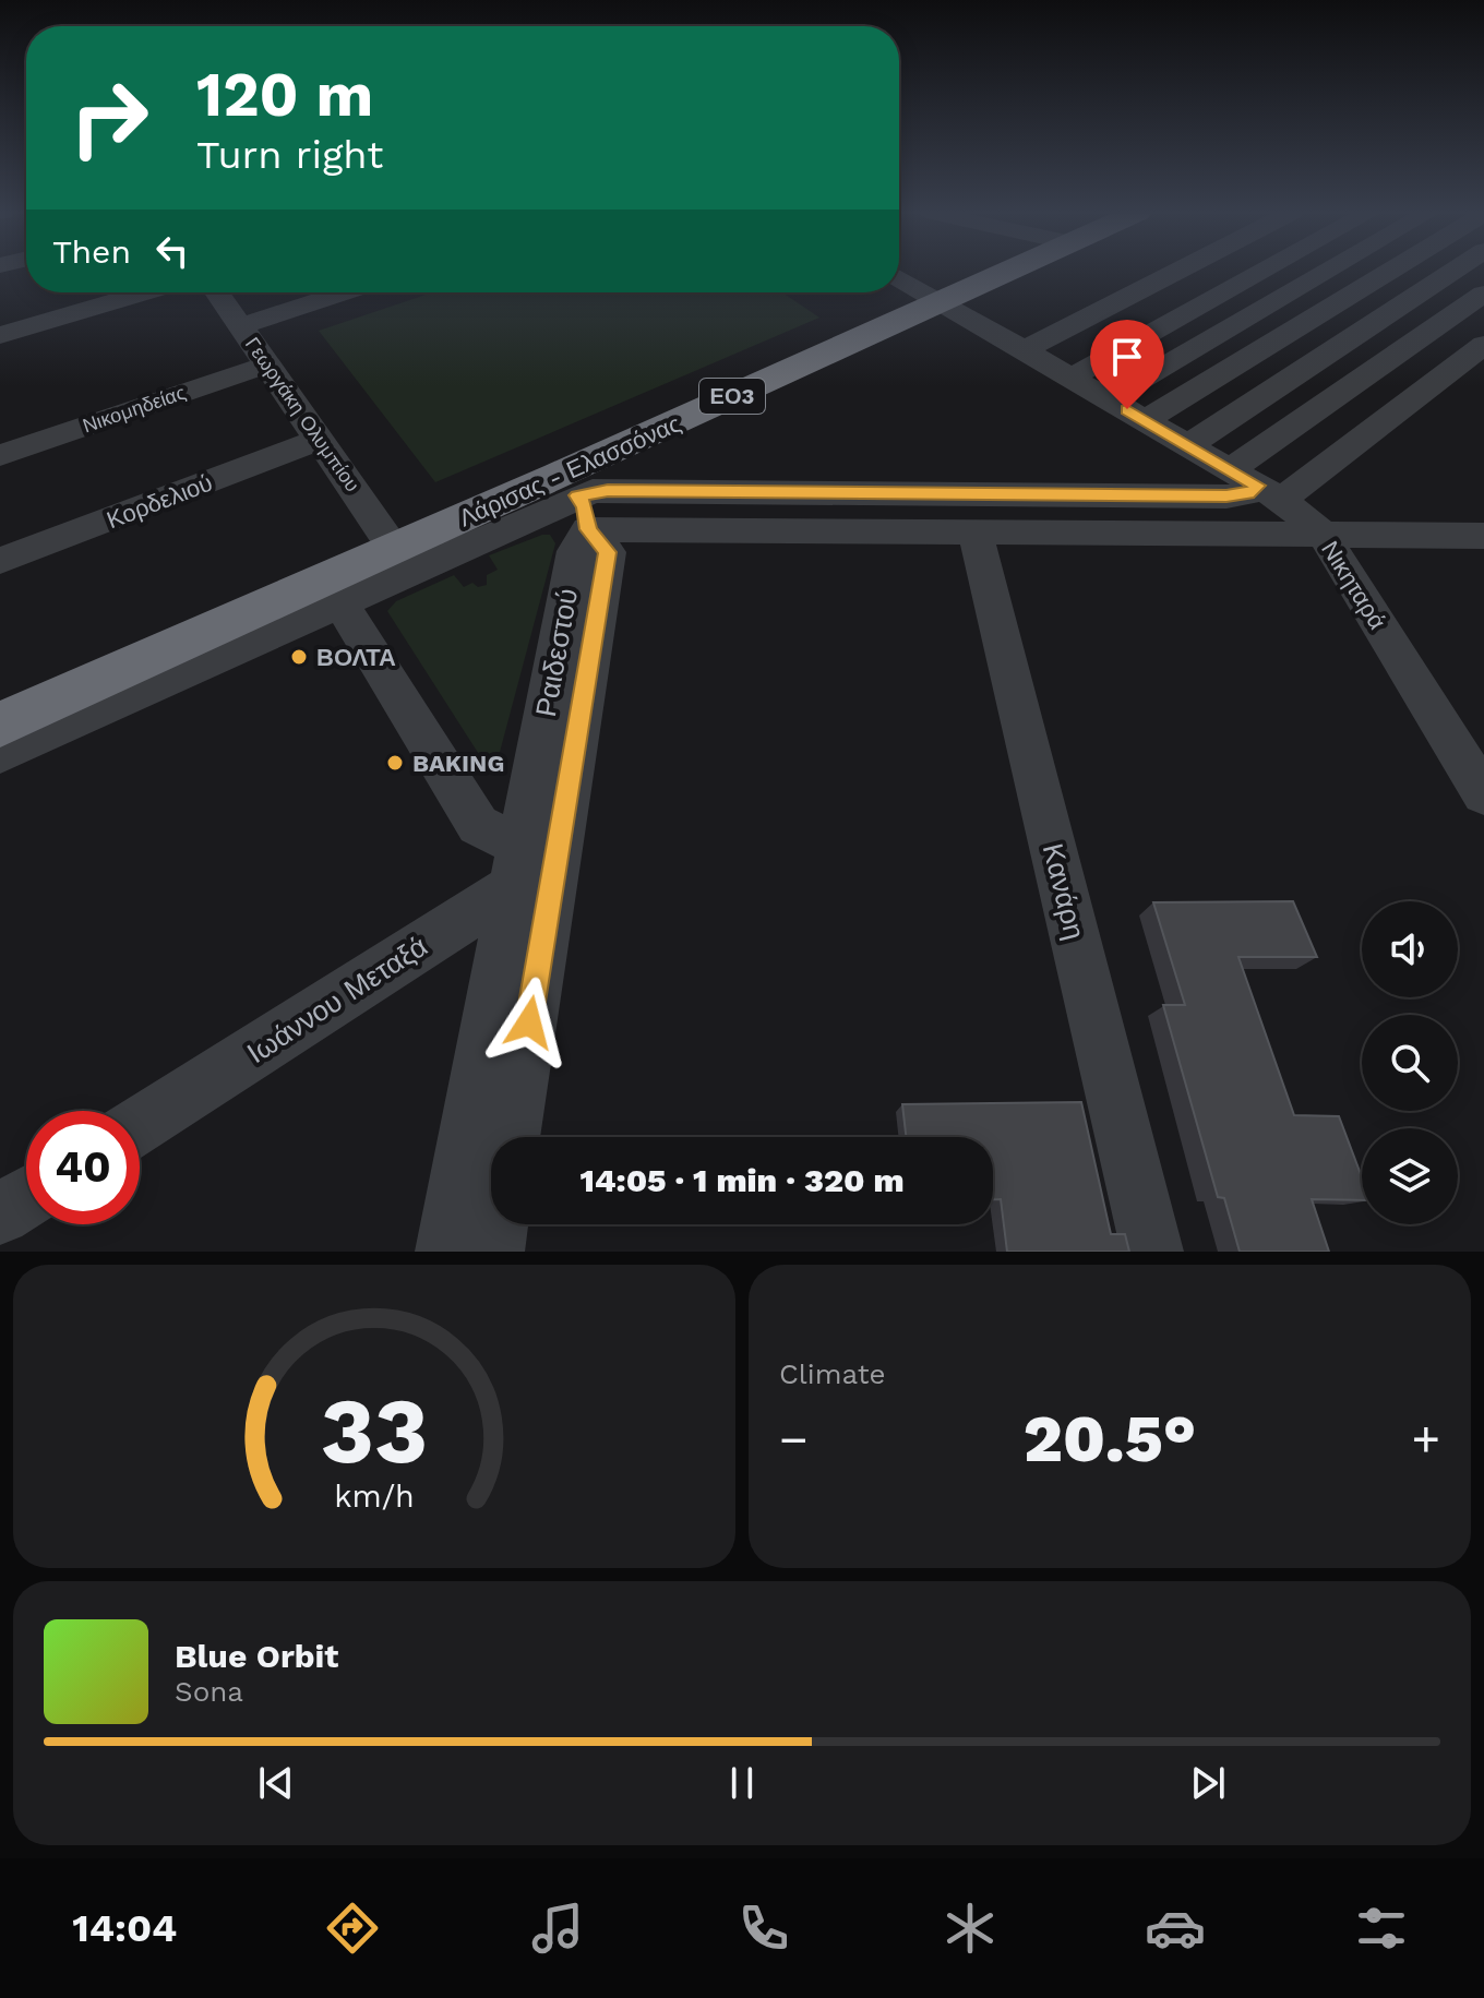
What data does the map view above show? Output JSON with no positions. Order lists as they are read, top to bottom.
{
  "streets": {
    "highway": ["ΕΟ3", "Λάρισας - Ελασσόνας"],
    "street": [
      "Νικομηδείας",
      "Γεωργάκη Ολυμπίου",
      "Κορδελιού",
      "Νικηταρά",
      "Ραιδεστού",
      "Κανάρη",
      "Ιωάννου Μεταξά"
    ]
  },
  "crossings": [
    ["Νικομηδείας", "Γεωργάκη Ολυμπίου"],
    ["Γεωργάκη Ολυμπίου", "Λάρισας - Ελασσόνας"],
    ["Γεωργάκη Ολυμπίου", "Κορδελιού"],
    ["Λάρισας - Ελασσόνας", "Νικηταρά"],
    ["Λάρισας - Ελασσόνας", "Ραιδεστού"],
    ["Ραιδεστού", "Ιωάννου Μεταξά"]
  ],
  "places": ["ΒΟΛΤΑ", "BAKING"],
  "page": {
    "turn": ["120 m", "Turn right"],
    "then": "Then",
    "limit": "40",
    "trip": "14:05 · 1 min · 320 m",
    "tile": "Climate",
    "heat": ["−", "20.5°", "+"],
    "song": ["Blue Orbit", "Sona"],
    "tabs": "14:04",
    "gauge": ["33", "km/h"]
  }
}
